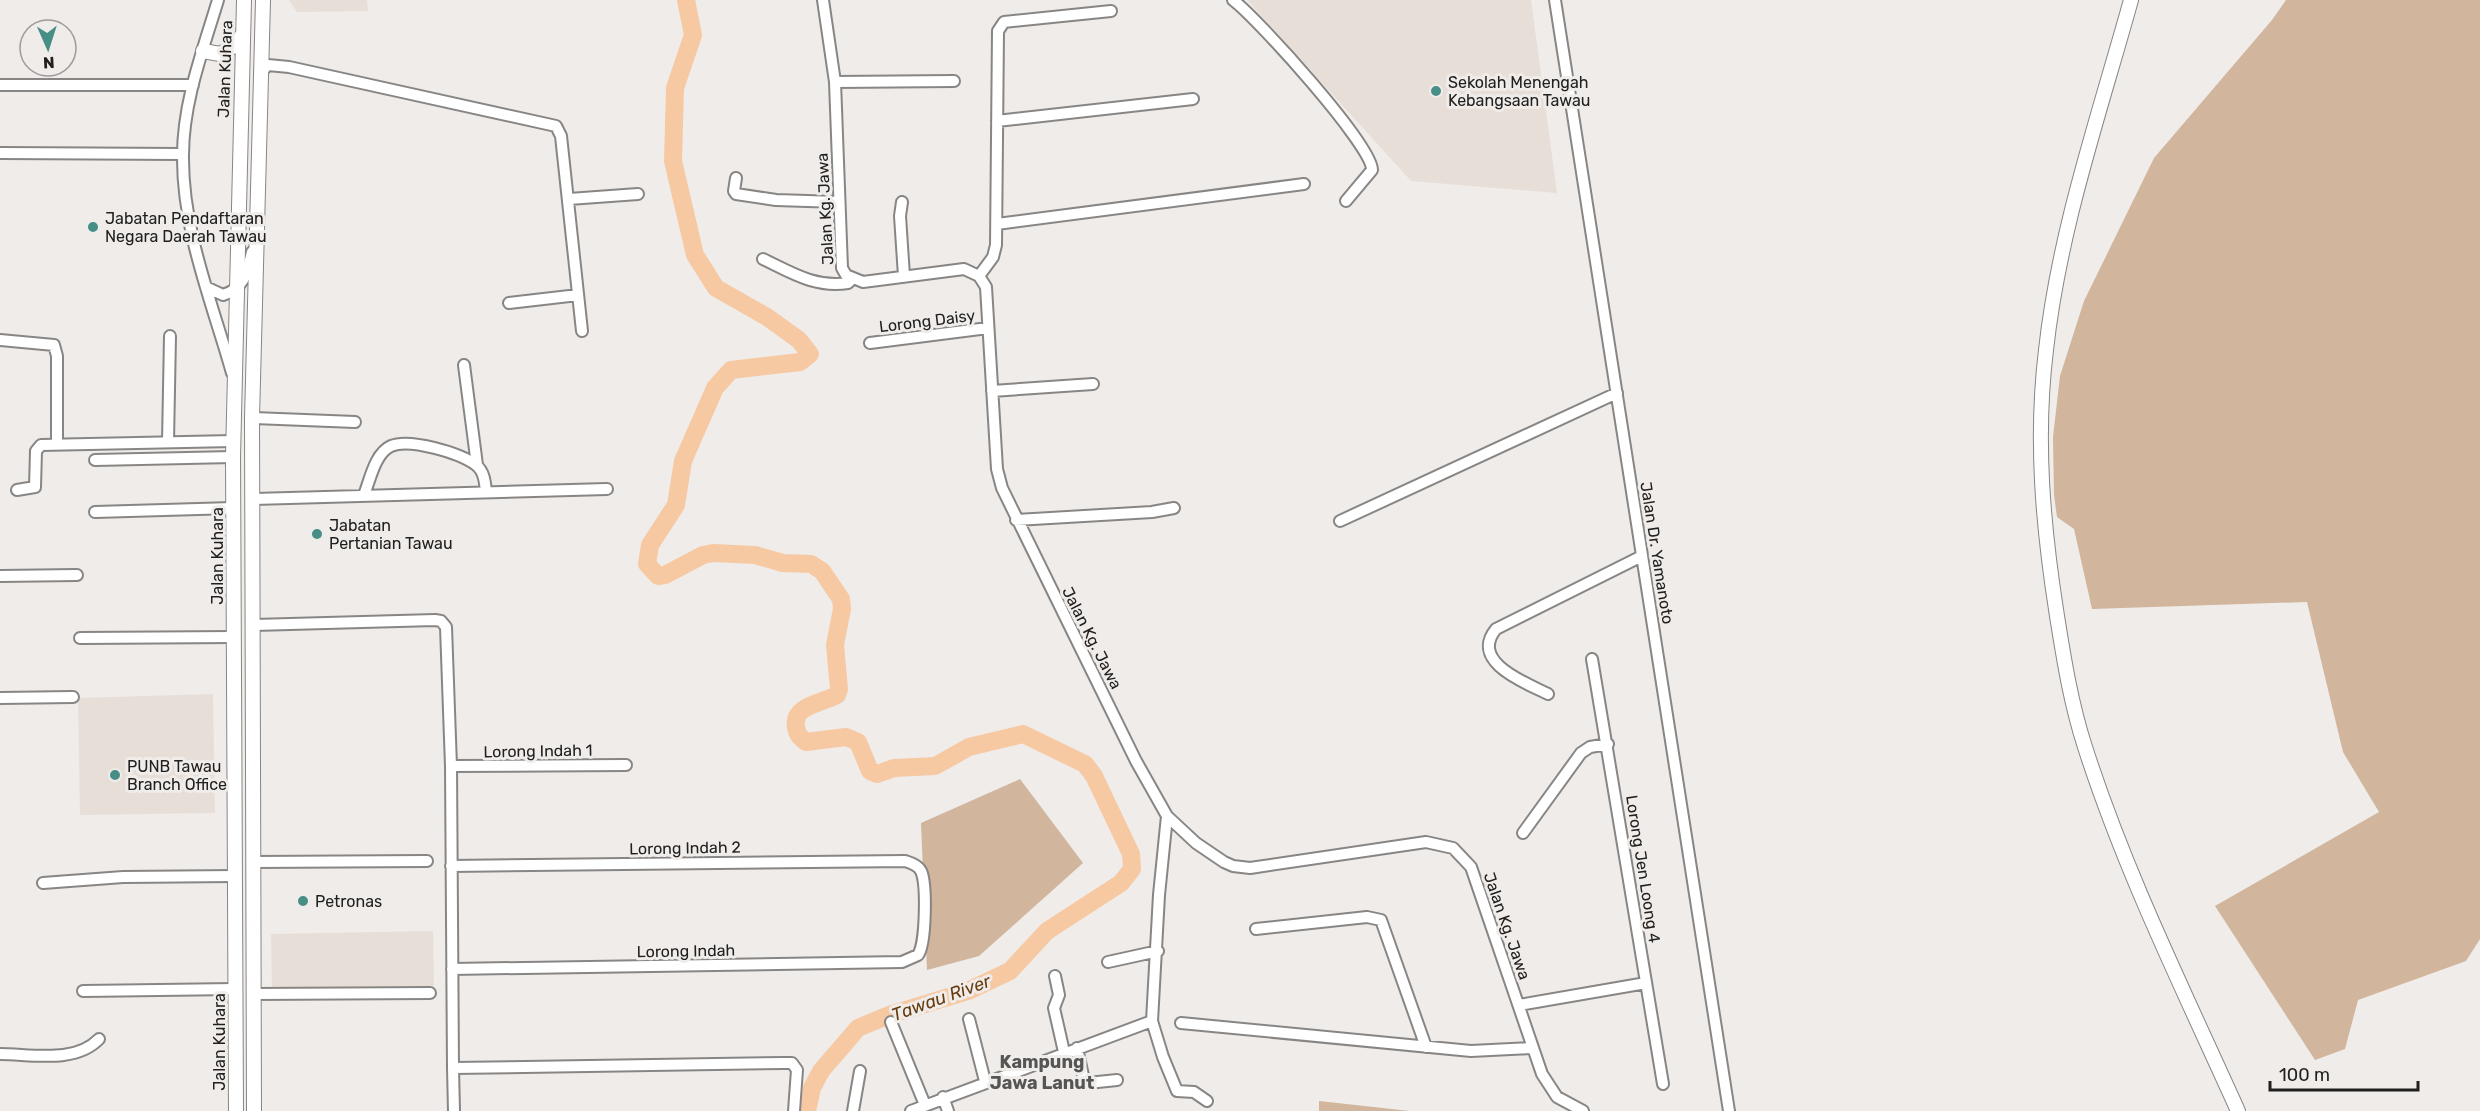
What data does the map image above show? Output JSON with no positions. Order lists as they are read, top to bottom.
{
  "streets": {
    "main road": ["Jalan Kuhara"],
    "street": [
      "Jalan Kg. Jawa",
      "Lorong Daisy",
      "Jalan Dr. Yamanoto",
      "Lorong Indah 1",
      "Lorong Indah 2",
      "Lorong Jen Loong 4",
      "Lorong Indah"
    ]
  },
  "crossings": [
    ["Jalan Kg. Jawa", "Lorong Daisy"],
    ["Lorong Indah 2", "Lorong Indah"]
  ],
  "districts": ["Kampung Jawa Lanut"],
  "water": ["Tawau River"],
  "places": [
    "Sekolah Menengah Kebangsaan Tawau",
    "Jabatan Pendaftaran Negara Daerah Tawau",
    "Jabatan Pertanian Tawau",
    "PUNB Tawau Branch Office",
    "Petronas"
  ],
  "scale_bar": "100 m",
  "north": "bottom"
}
